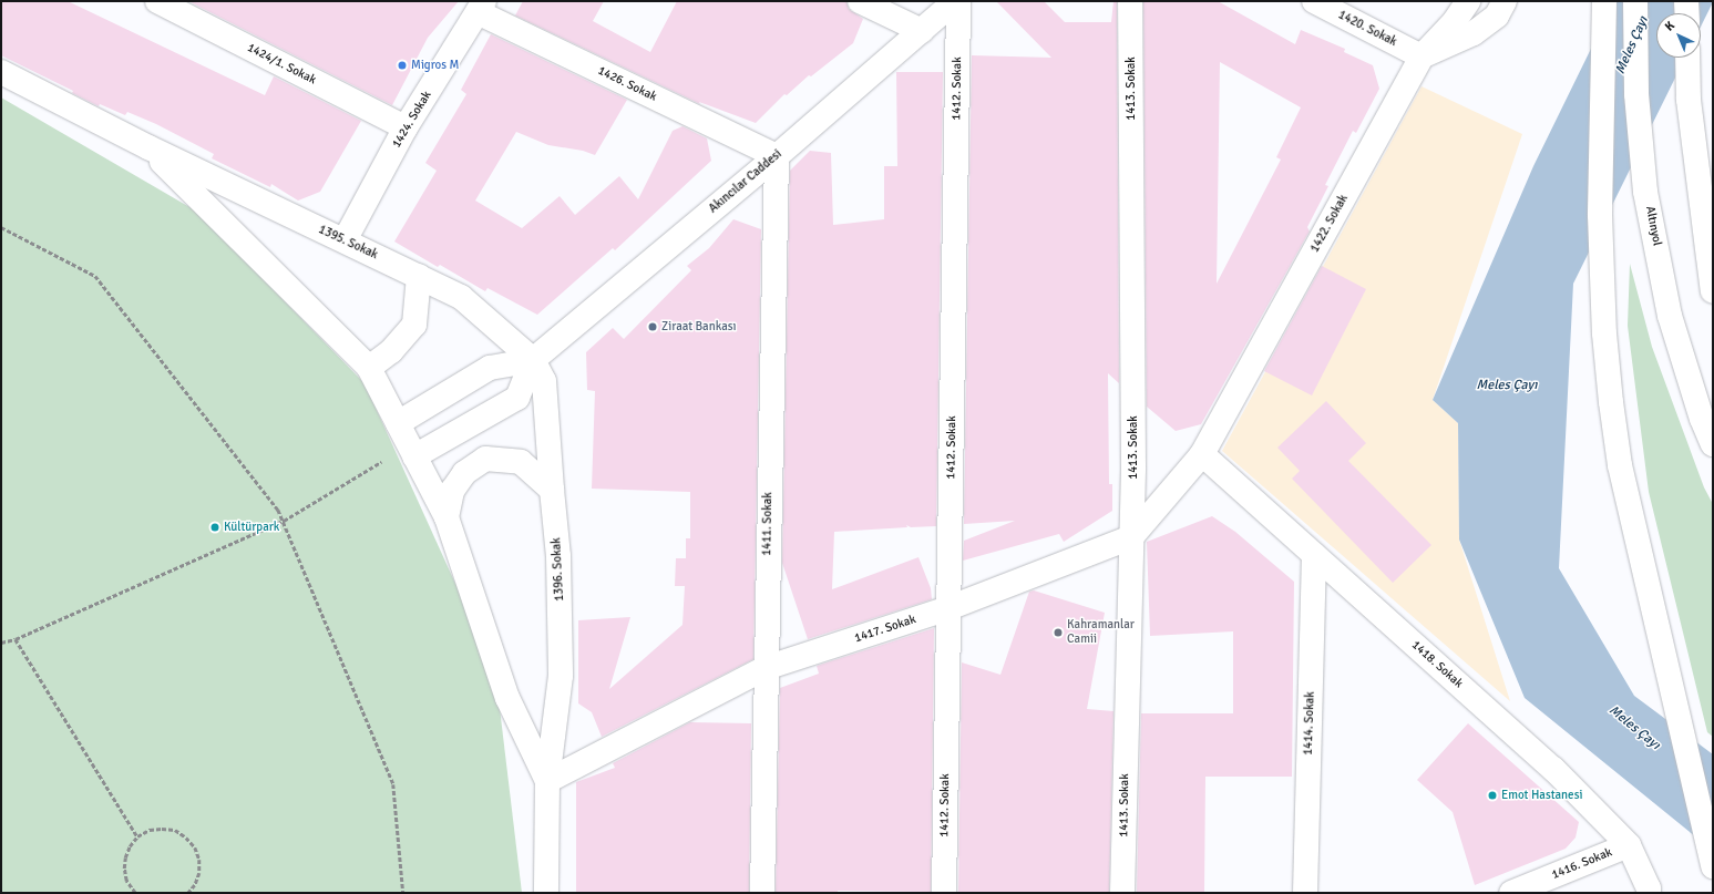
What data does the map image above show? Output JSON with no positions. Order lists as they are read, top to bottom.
{
  "streets": {
    "main road": [
      "1420. Sokak",
      "1424/1. Sokak",
      "1426. Sokak",
      "1412. Sokak",
      "1413. Sokak",
      "1424. Sokak",
      "Akıncılar Caddesi",
      "1422. Sokak",
      "Altınyol",
      "1395. Sokak",
      "1411. Sokak",
      "1396. Sokak",
      "1417. Sokak",
      "1418. Sokak",
      "1414. Sokak",
      "1416. Sokak"
    ]
  },
  "crossings": [
    ["1420. Sokak", "1422. Sokak"],
    ["1424/1. Sokak", "1424. Sokak"],
    ["1426. Sokak", "1424. Sokak"],
    ["1426. Sokak", "Akıncılar Caddesi"],
    ["1426. Sokak", "1411. Sokak"],
    ["1412. Sokak", "1417. Sokak"],
    ["1413. Sokak", "1417. Sokak"],
    ["1424. Sokak", "1395. Sokak"],
    ["Akıncılar Caddesi", "1395. Sokak"],
    ["Akıncılar Caddesi", "1411. Sokak"],
    ["Akıncılar Caddesi", "1396. Sokak"],
    ["1422. Sokak", "1417. Sokak"],
    ["1422. Sokak", "1418. Sokak"],
    ["1395. Sokak", "1396. Sokak"],
    ["1411. Sokak", "1417. Sokak"],
    ["1396. Sokak", "1417. Sokak"],
    ["1417. Sokak", "1418. Sokak"],
    ["1418. Sokak", "1414. Sokak"],
    ["1418. Sokak", "1416. Sokak"]
  ],
  "water": ["Meles Çayı"],
  "places": [
    "Migros M",
    "Ziraat Bankası",
    "Kültürpark",
    "Kahramanlar Camii",
    "Emot Hastanesi"
  ],
  "north": "top left"
}
